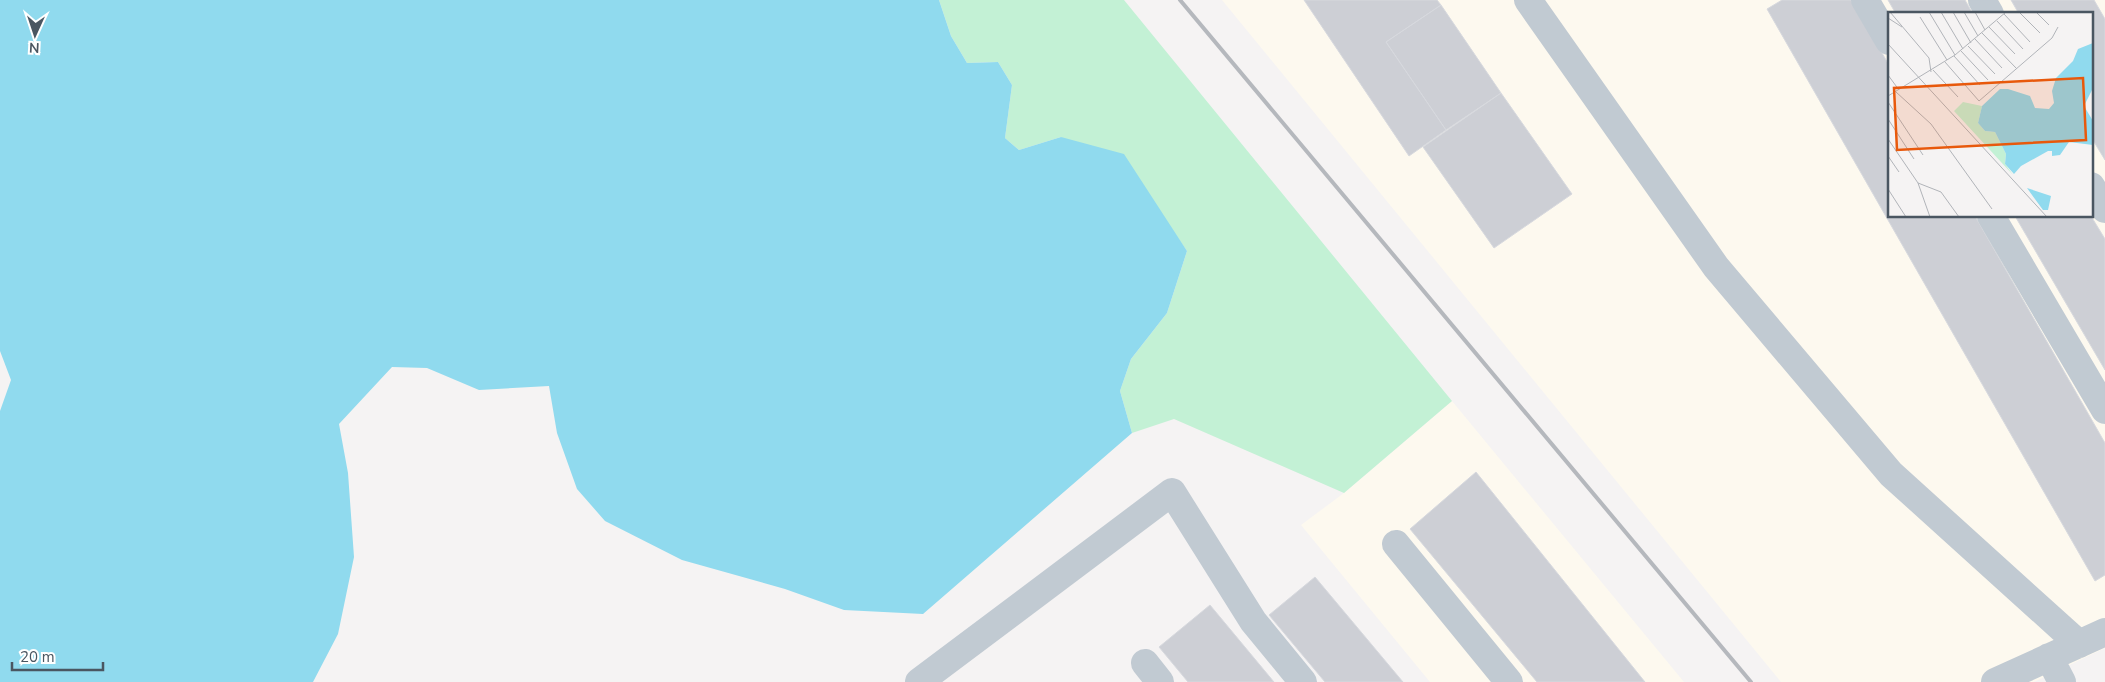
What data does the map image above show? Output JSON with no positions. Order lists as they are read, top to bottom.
{
  "scale_bar": "20 m",
  "north": "bottom"
}
